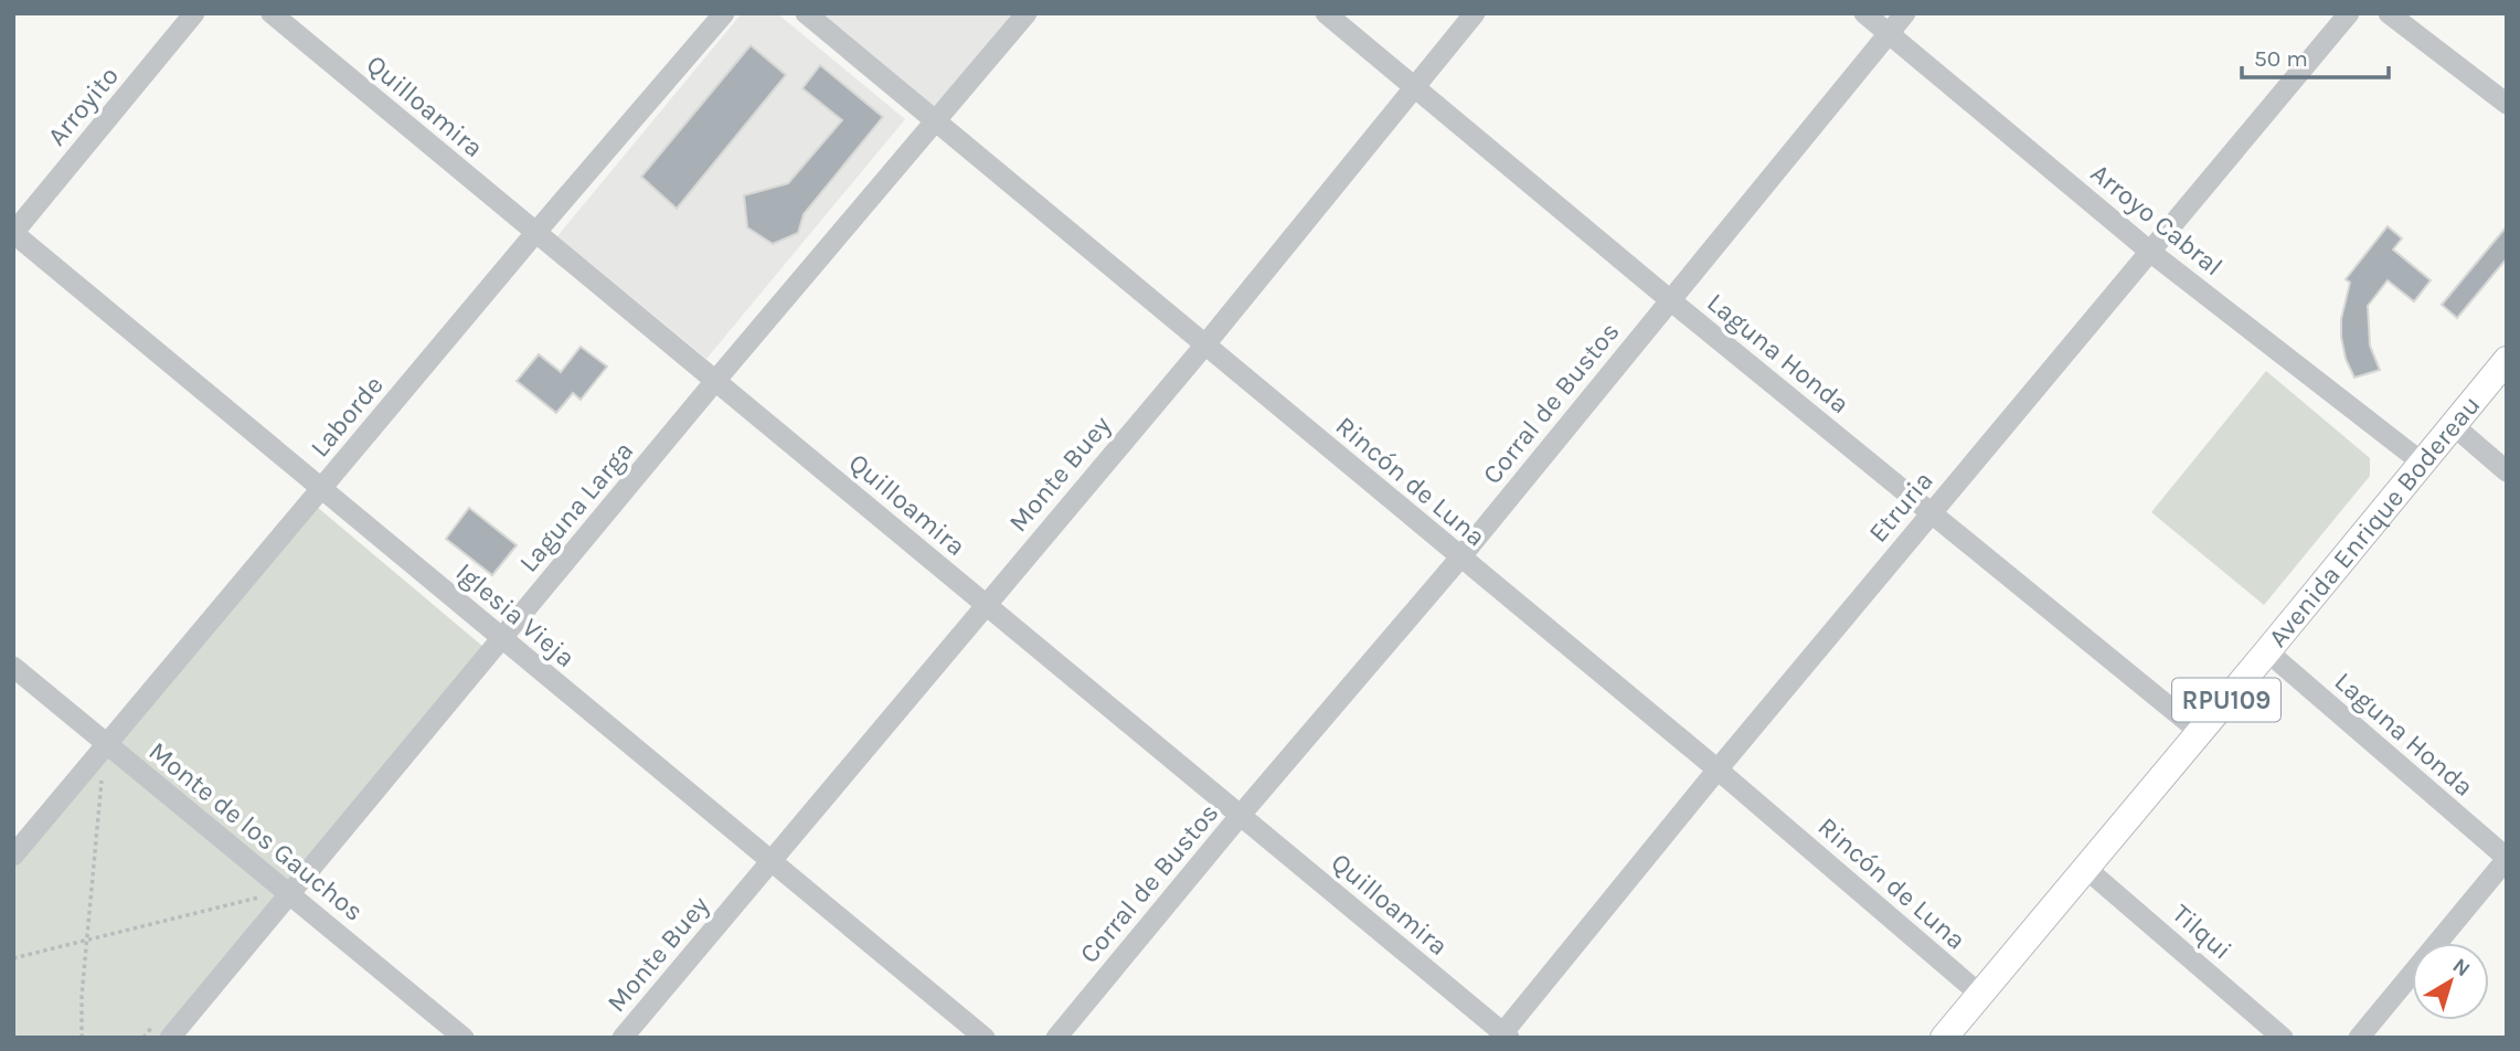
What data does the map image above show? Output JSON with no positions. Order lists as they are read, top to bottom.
{
  "streets": {
    "main road": ["Avenida Enrique Bodereau", "RPU109"],
    "street": [
      "Arroyito",
      "Quilloamira",
      "Arroyo Cabral",
      "Laguna Honda",
      "Corral de Bustos",
      "Laborde",
      "Monte Buey",
      "Rincón de Luna",
      "Laguna Larga",
      "Etruria",
      "Iglesia Vieja",
      "Monte de los Gauchos",
      "Tilqui"
    ]
  },
  "crossings": [
    ["Arroyito", "Iglesia Vieja"],
    ["Quilloamira", "Corral de Bustos"],
    ["Quilloamira", "Laborde"],
    ["Quilloamira", "Monte Buey"],
    ["Quilloamira", "Laguna Larga"],
    ["Quilloamira", "Etruria"],
    ["Arroyo Cabral", "Corral de Bustos"],
    ["Arroyo Cabral", "Etruria"],
    ["Arroyo Cabral", "Avenida Enrique Bodereau"],
    ["Laguna Honda", "Corral de Bustos"],
    ["Laguna Honda", "Monte Buey"],
    ["Laguna Honda", "Etruria"],
    ["Laguna Honda", "Avenida Enrique Bodereau"],
    ["Corral de Bustos", "Rincón de Luna"],
    ["Laborde", "Iglesia Vieja"],
    ["Laborde", "Monte de los Gauchos"],
    ["Monte Buey", "Rincón de Luna"],
    ["Monte Buey", "Iglesia Vieja"],
    ["Rincón de Luna", "Laguna Larga"],
    ["Rincón de Luna", "Etruria"],
    ["Rincón de Luna", "Avenida Enrique Bodereau"],
    ["Laguna Larga", "Iglesia Vieja"],
    ["Laguna Larga", "Monte de los Gauchos"],
    ["Avenida Enrique Bodereau", "Tilqui"]
  ],
  "scale_bar": "50 m",
  "north": "top right"
}
